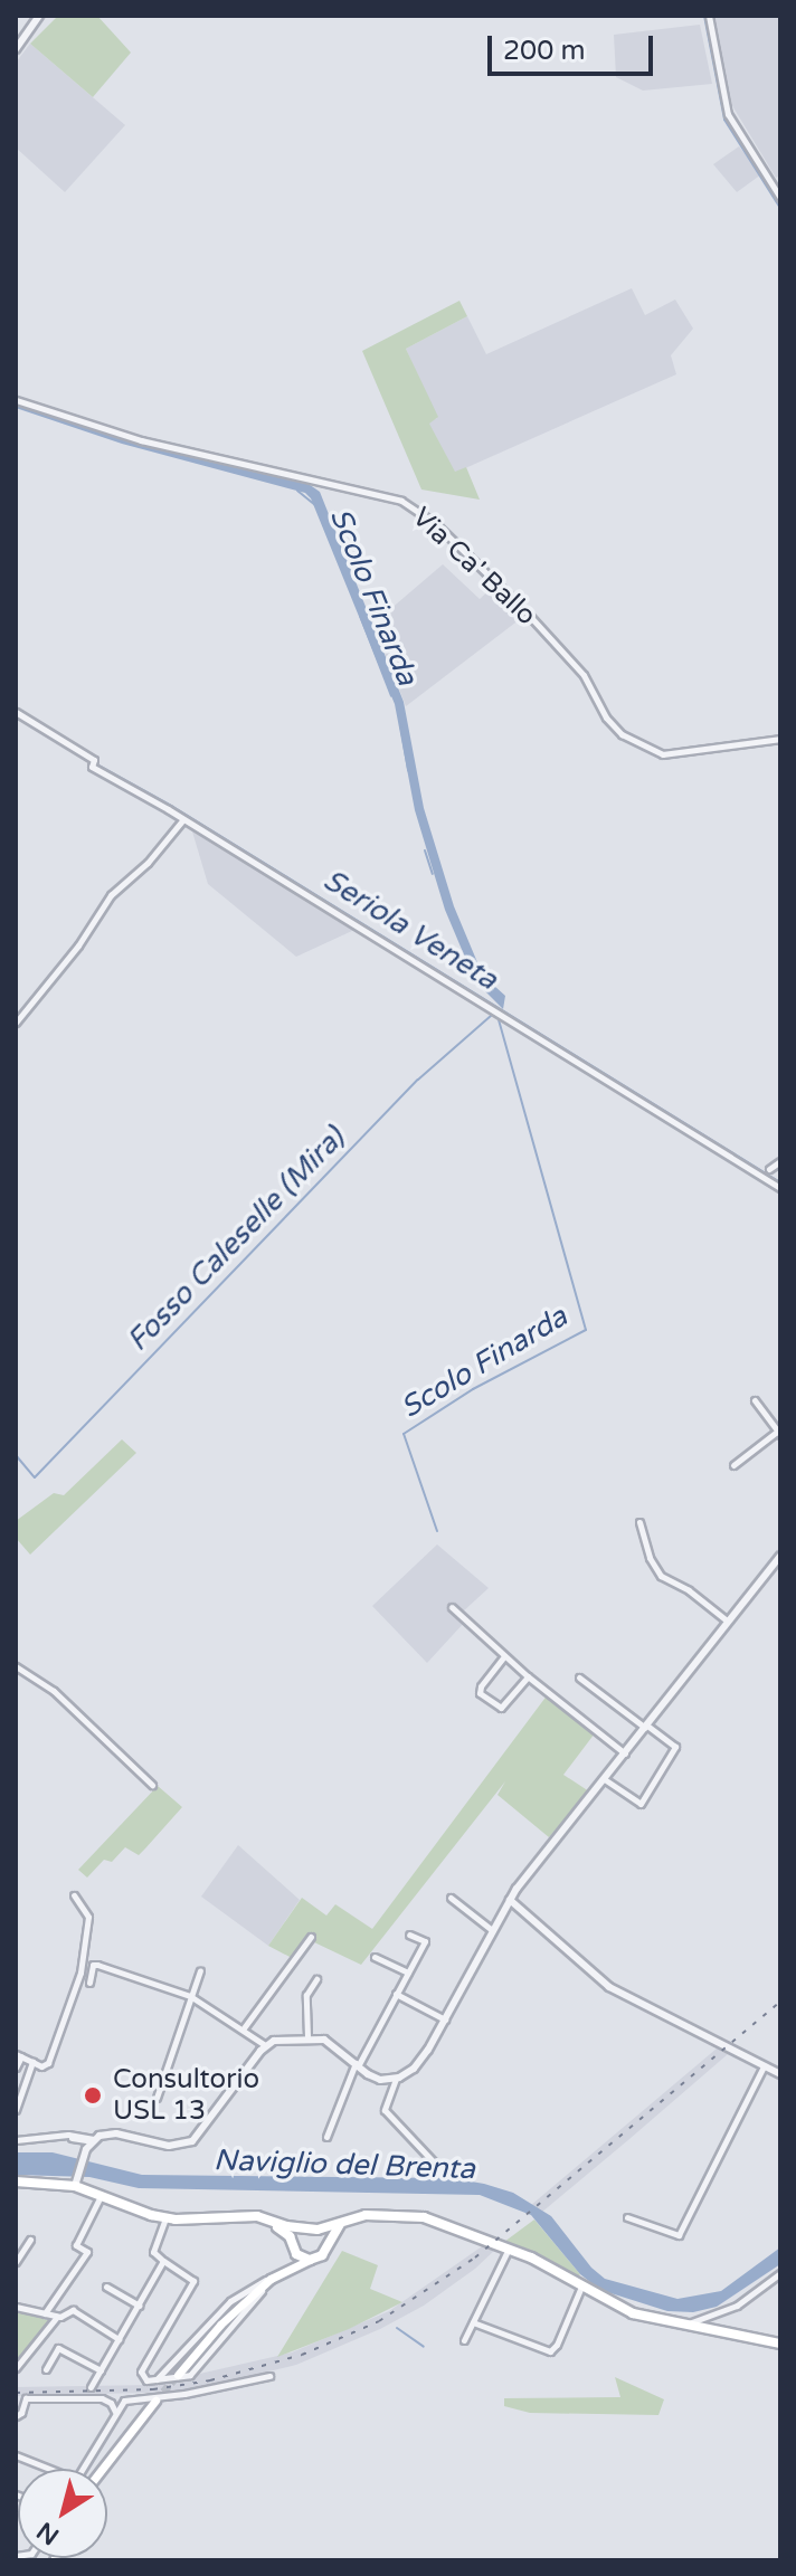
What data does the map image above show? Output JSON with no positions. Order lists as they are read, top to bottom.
{
  "streets": {
    "street": ["Via Ca' Ballo"]
  },
  "water": [
    "Scolo Finarda",
    "Seriola Veneta",
    "Fosso Caleselle (Mira)",
    "Naviglio del Brenta"
  ],
  "places": ["Consultorio USL 13"],
  "scale_bar": "200 m",
  "north": "bottom left"
}
